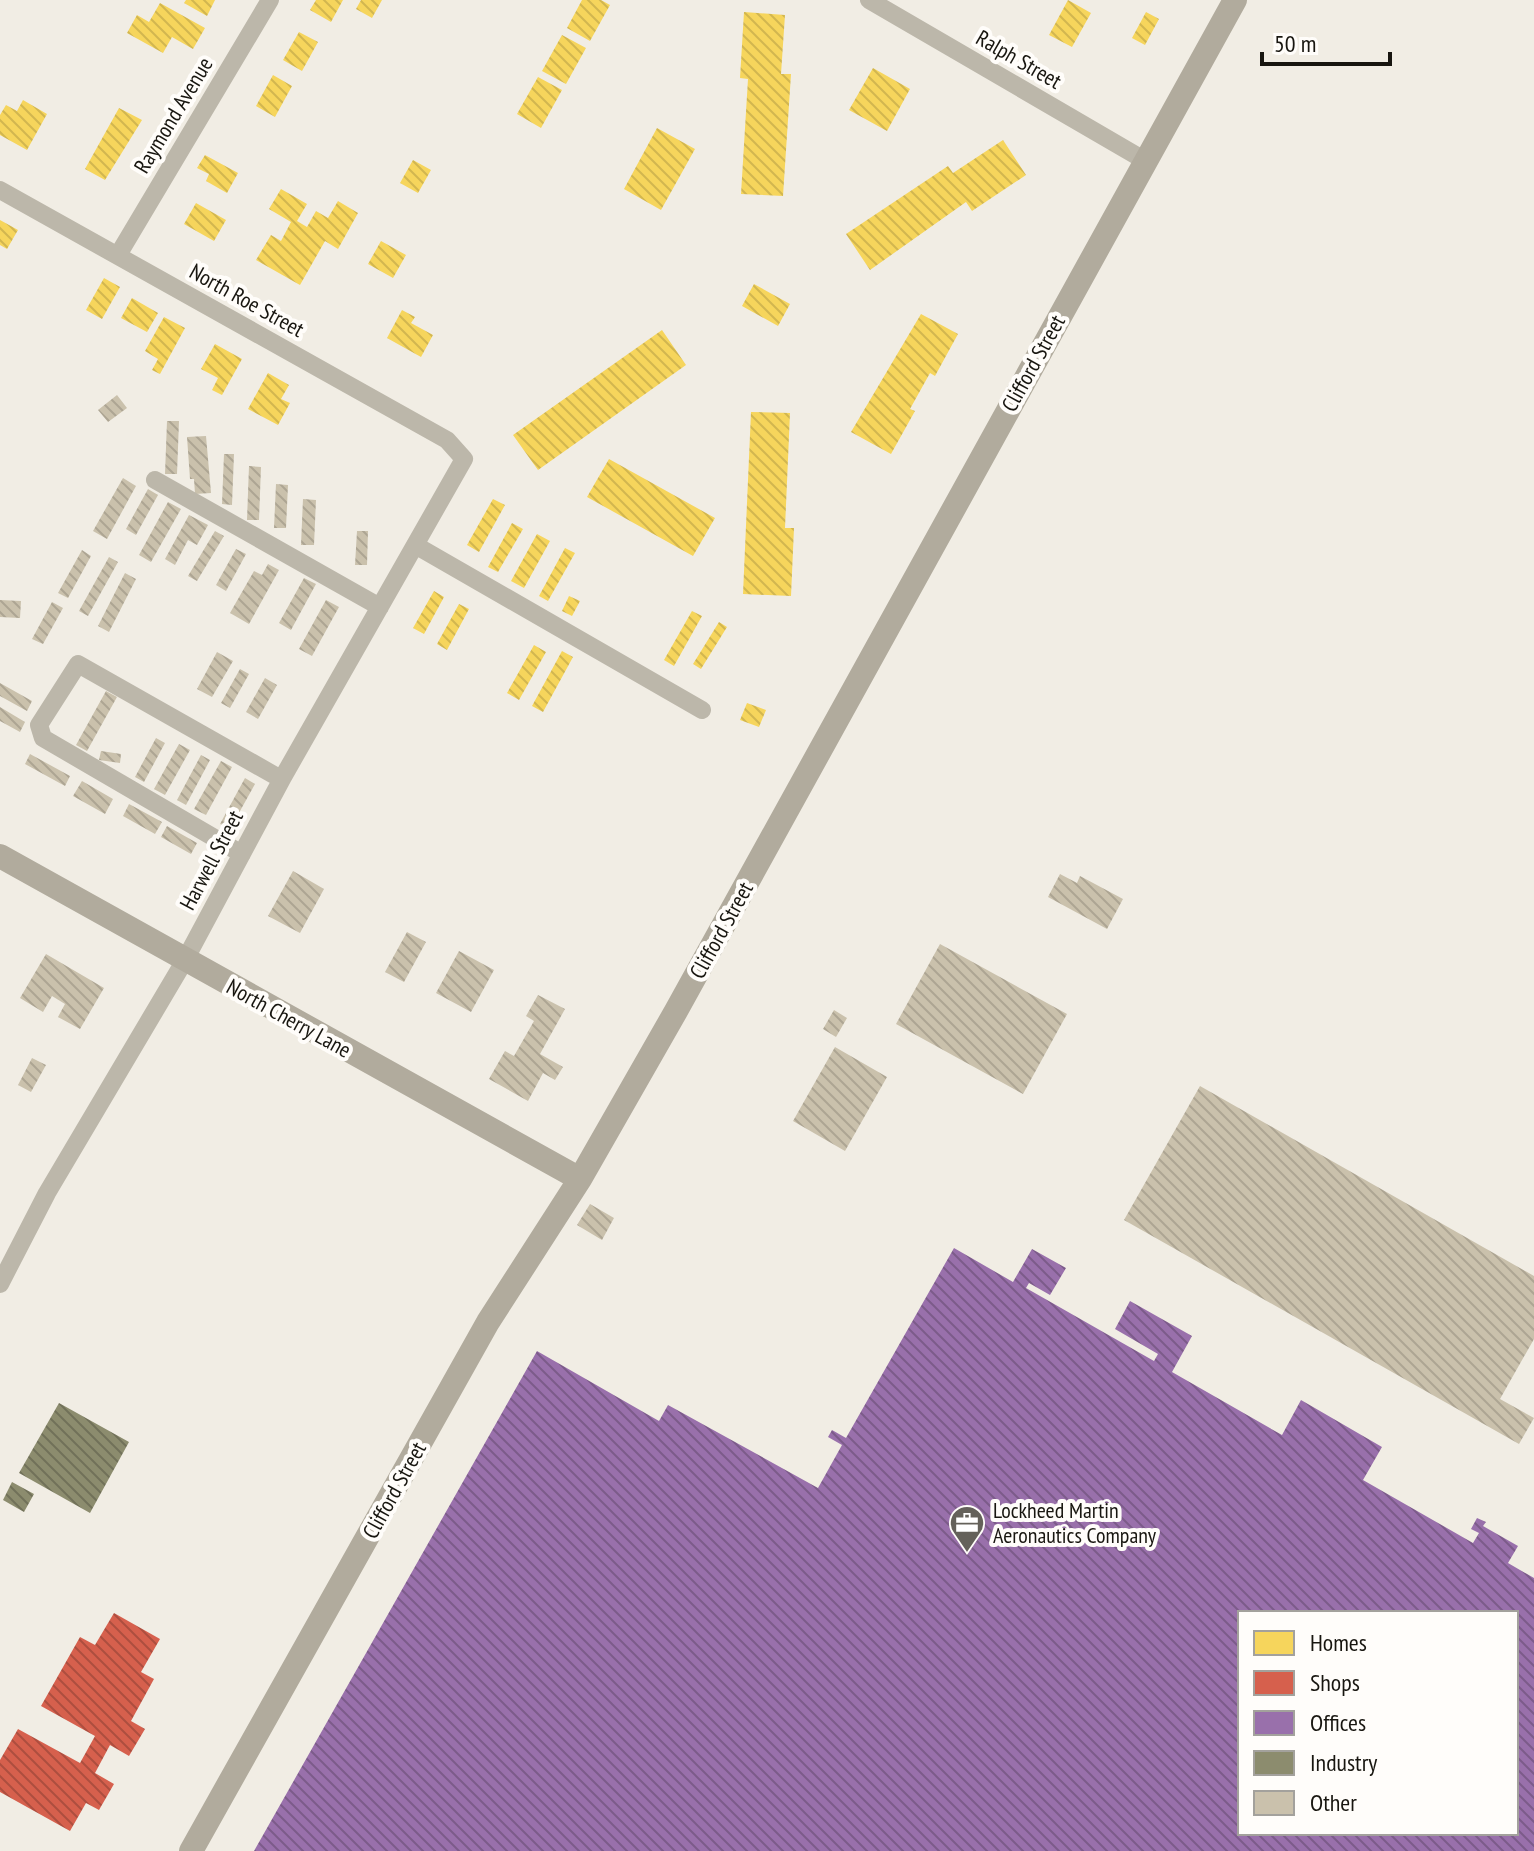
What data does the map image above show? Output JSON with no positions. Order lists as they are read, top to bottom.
{
  "streets": {
    "main road": ["Clifford Street", "North Cherry Lane"],
    "street": [
      "Ralph Street",
      "Raymond Avenue",
      "North Roe Street",
      "Harwell Street"
    ]
  },
  "crossings": [
    ["Ralph Street", "Clifford Street"],
    ["Raymond Avenue", "North Roe Street"],
    ["North Roe Street", "Harwell Street"],
    ["Clifford Street", "North Cherry Lane"],
    ["Harwell Street", "North Cherry Lane"]
  ],
  "places": {
    "office": ["Lockheed Martin Aeronautics Company"]
  },
  "legend": [
    "Homes",
    "Shops",
    "Offices",
    "Industry",
    "Other"
  ],
  "scale_bar": "50 m"
}
